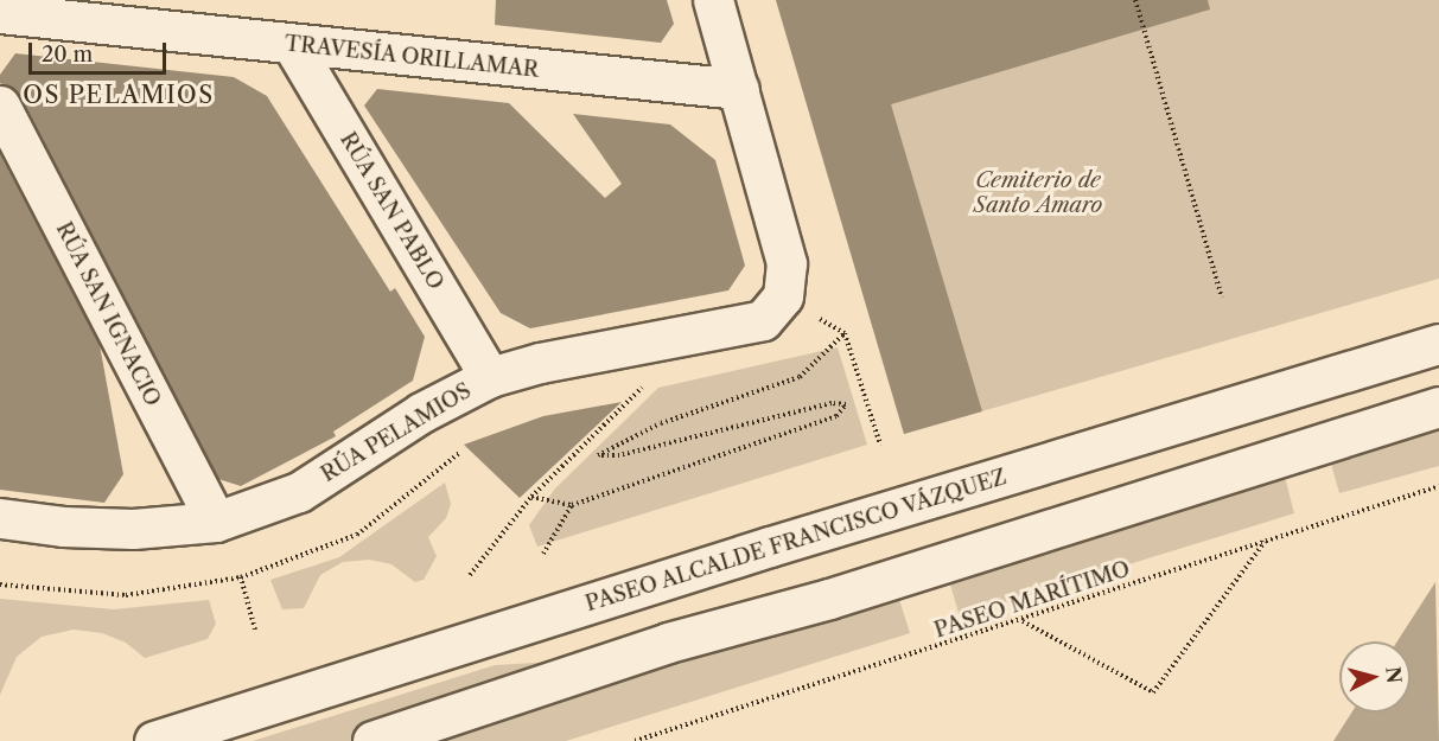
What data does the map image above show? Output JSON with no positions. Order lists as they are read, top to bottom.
{
  "streets": {
    "street": [
      "TRAVESÍA ORILLAMAR",
      "RÚA SAN PABLO",
      "RÚA SAN IGNACIO",
      "RÚA PELAMIOS",
      "PASEO ALCALDE FRANCISCO VÁZQUEZ"
    ],
    "path": ["PASEO MARÍTIMO"]
  },
  "crossings": [
    ["TRAVESÍA ORILLAMAR", "RÚA SAN PABLO"],
    ["RÚA SAN PABLO", "RÚA PELAMIOS"],
    ["RÚA SAN IGNACIO", "RÚA PELAMIOS"]
  ],
  "districts": ["OS PELAMIOS"],
  "parks": ["Cemiterio de Santo Amaro"],
  "scale_bar": "20 m",
  "north": "right"
}
